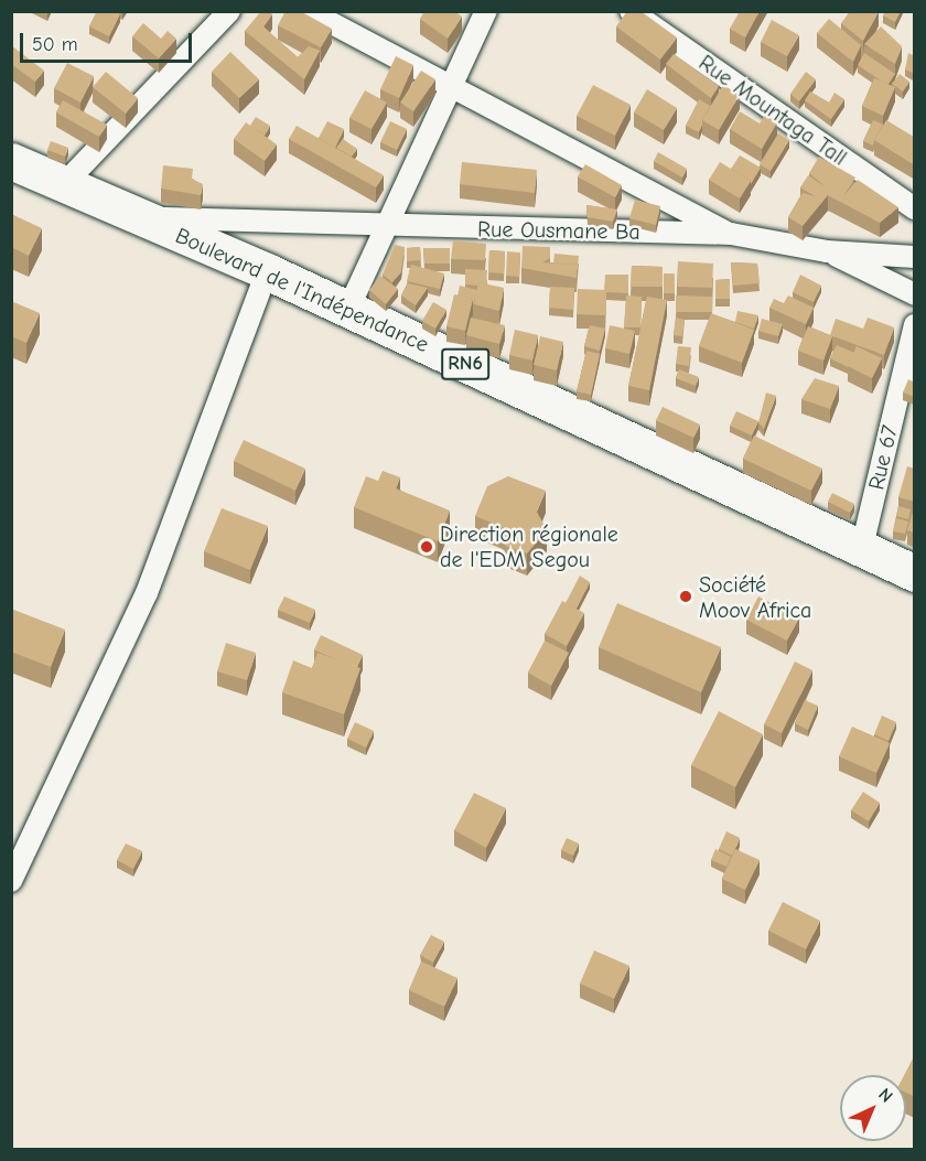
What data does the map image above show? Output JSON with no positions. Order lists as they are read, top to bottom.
{
  "streets": {
    "highway": ["Boulevard de l'Indépendance", "RN6"],
    "street": ["Rue Mountaga Tall", "Rue Ousmane Ba", "Rue 67"]
  },
  "crossings": [
    ["Rue Ousmane Ba", "Boulevard de l'Indépendance"],
    ["Boulevard de l'Indépendance", "Rue 67"]
  ],
  "places": ["Direction régionale de l'EDM Segou", "Société Moov Africa"],
  "scale_bar": "50 m",
  "north": "top right"
}
